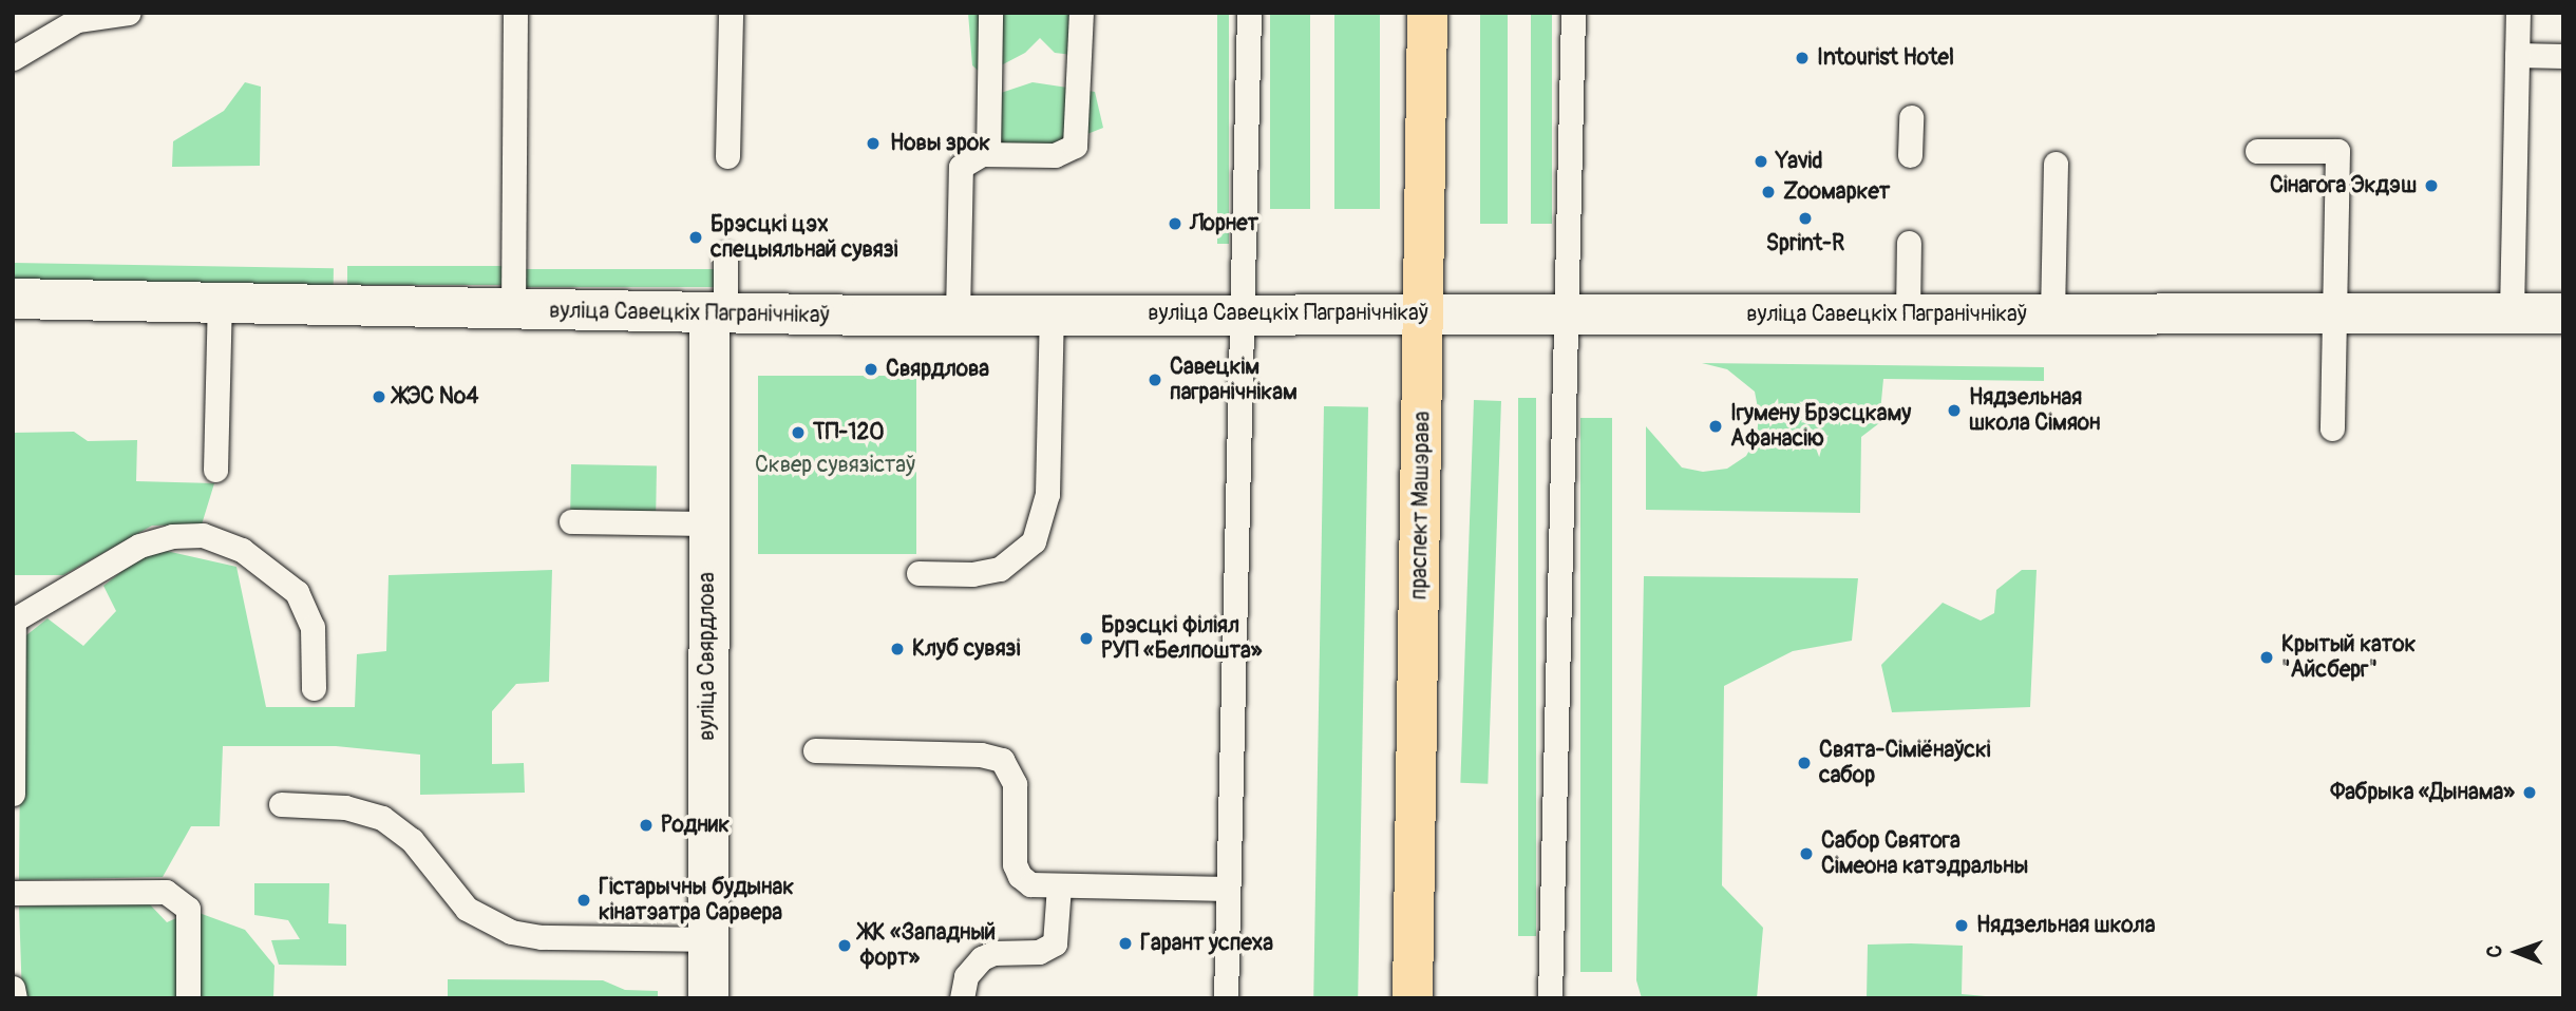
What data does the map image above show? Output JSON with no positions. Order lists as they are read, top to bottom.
{
  "streets": {
    "main road": ["праспект Машэрава"],
    "street": ["вуліца Савецкіх Пагранічнікаў", "вуліца Свярдлова"]
  },
  "crossings": [
    ["вуліца Савецкіх Пагранічнікаў", "праспект Машэрава"],
    ["вуліца Савецкіх Пагранічнікаў", "вуліца Свярдлова"]
  ],
  "parks": ["Сквер сувязістаў"],
  "places": [
    "Intourist Hotel",
    "Новы зрок",
    "Yavid",
    "Сінагога Экдэш",
    "Zooмаркет",
    "Sprint-R",
    "Лорнет",
    "Брэсцкі цэх спецыяльнай сувязі",
    "Свярдлова",
    "Савецкім пагранічнікам",
    "ЖЭС №4",
    "Нядзельная школа Сімяон",
    "Ігумену Брэсцкаму Афанасію",
    "ТП-120",
    "Брэсцкі філіял РУП «Белпошта»",
    "Клуб сувязі",
    "Крытый каток \"Айсберг\"",
    "Свята-Сіміёнаўскі сабор",
    "Фабрыка «Дынама»",
    "Родник",
    "Сабор Святога Сімеона катэдральны",
    "Гістарычны будынак кінатэатра Сарвера",
    "Нядзельная школа",
    "Гарант успеха",
    "ЖК «Западный форт»"
  ],
  "north": "left"
}
